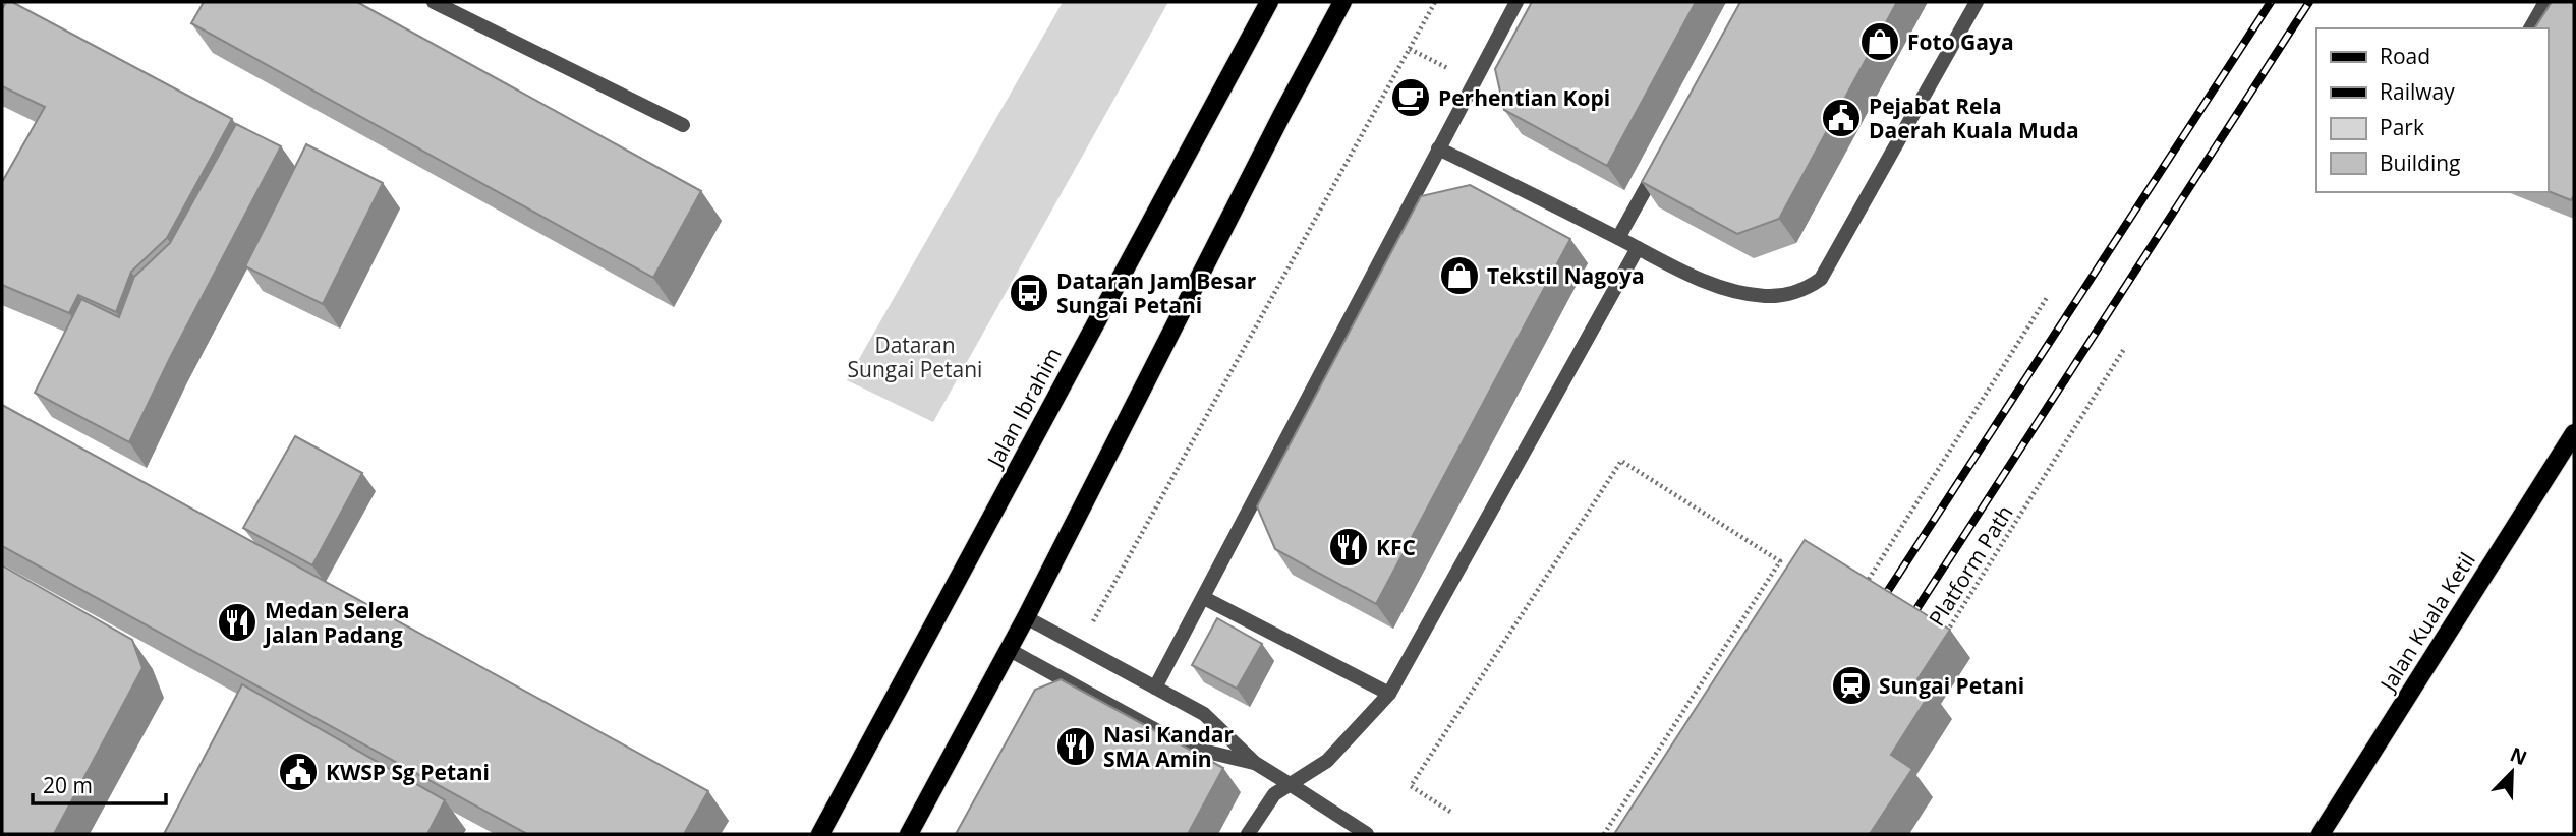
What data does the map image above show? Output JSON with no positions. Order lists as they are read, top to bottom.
{
  "streets": {
    "main road": ["Jalan Ibrahim", "Jalan Kuala Ketil"],
    "path": ["Platform Path"]
  },
  "parks": ["Dataran Sungai Petani"],
  "places": {
    "shop": ["Foto Gaya", "Tekstil Nagoya"],
    "cafe": ["Perhentian Kopi"],
    "public building": ["Pejabat Rela Daerah Kuala Muda", "KWSP Sg Petani"],
    "bus stop": ["Dataran Jam Besar Sungai Petani"],
    "restaurant": ["KFC", "Medan Selera Jalan Padang", "Nasi Kandar SMA Amin"],
    "station": ["Sungai Petani"]
  },
  "legend": [
    "Road",
    "Railway",
    "Park",
    "Building"
  ],
  "scale_bar": "20 m",
  "north": "top right"
}
